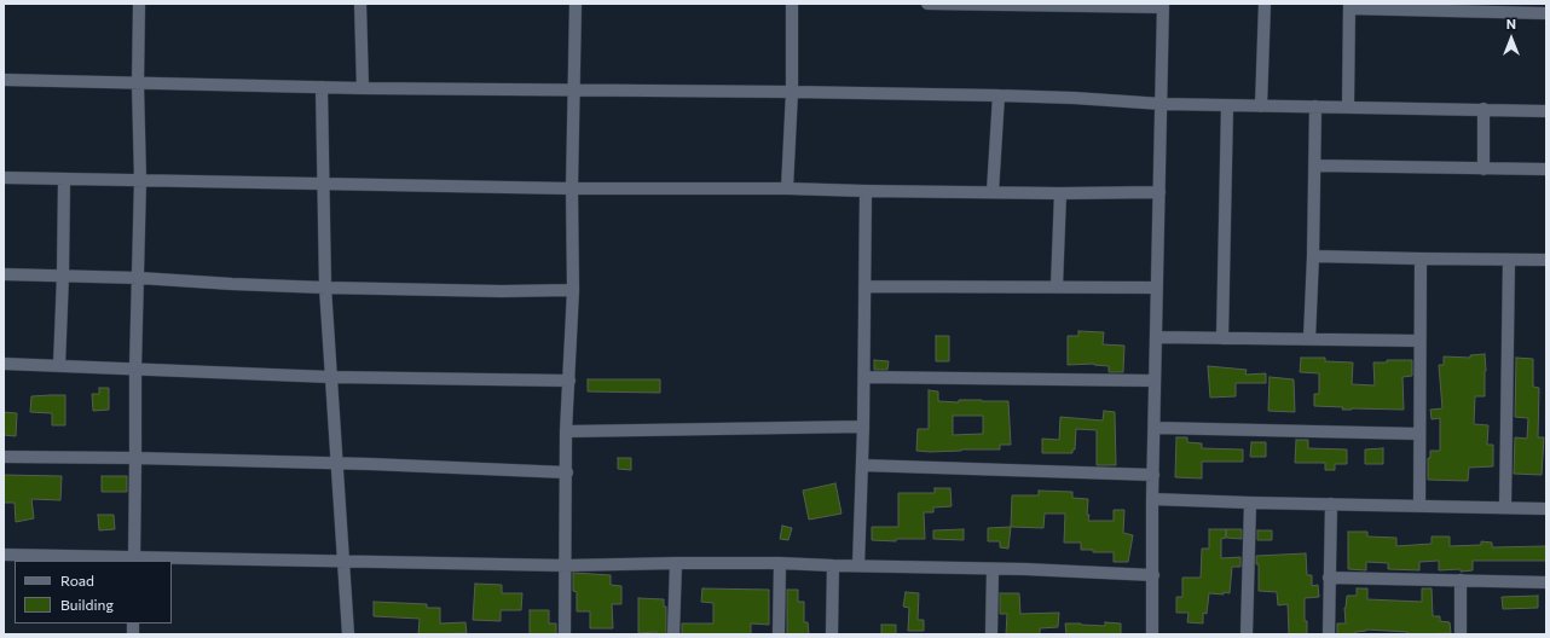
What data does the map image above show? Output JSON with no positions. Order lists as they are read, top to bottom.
{
  "legend": ["Road", "Building"],
  "north": "top"
}
